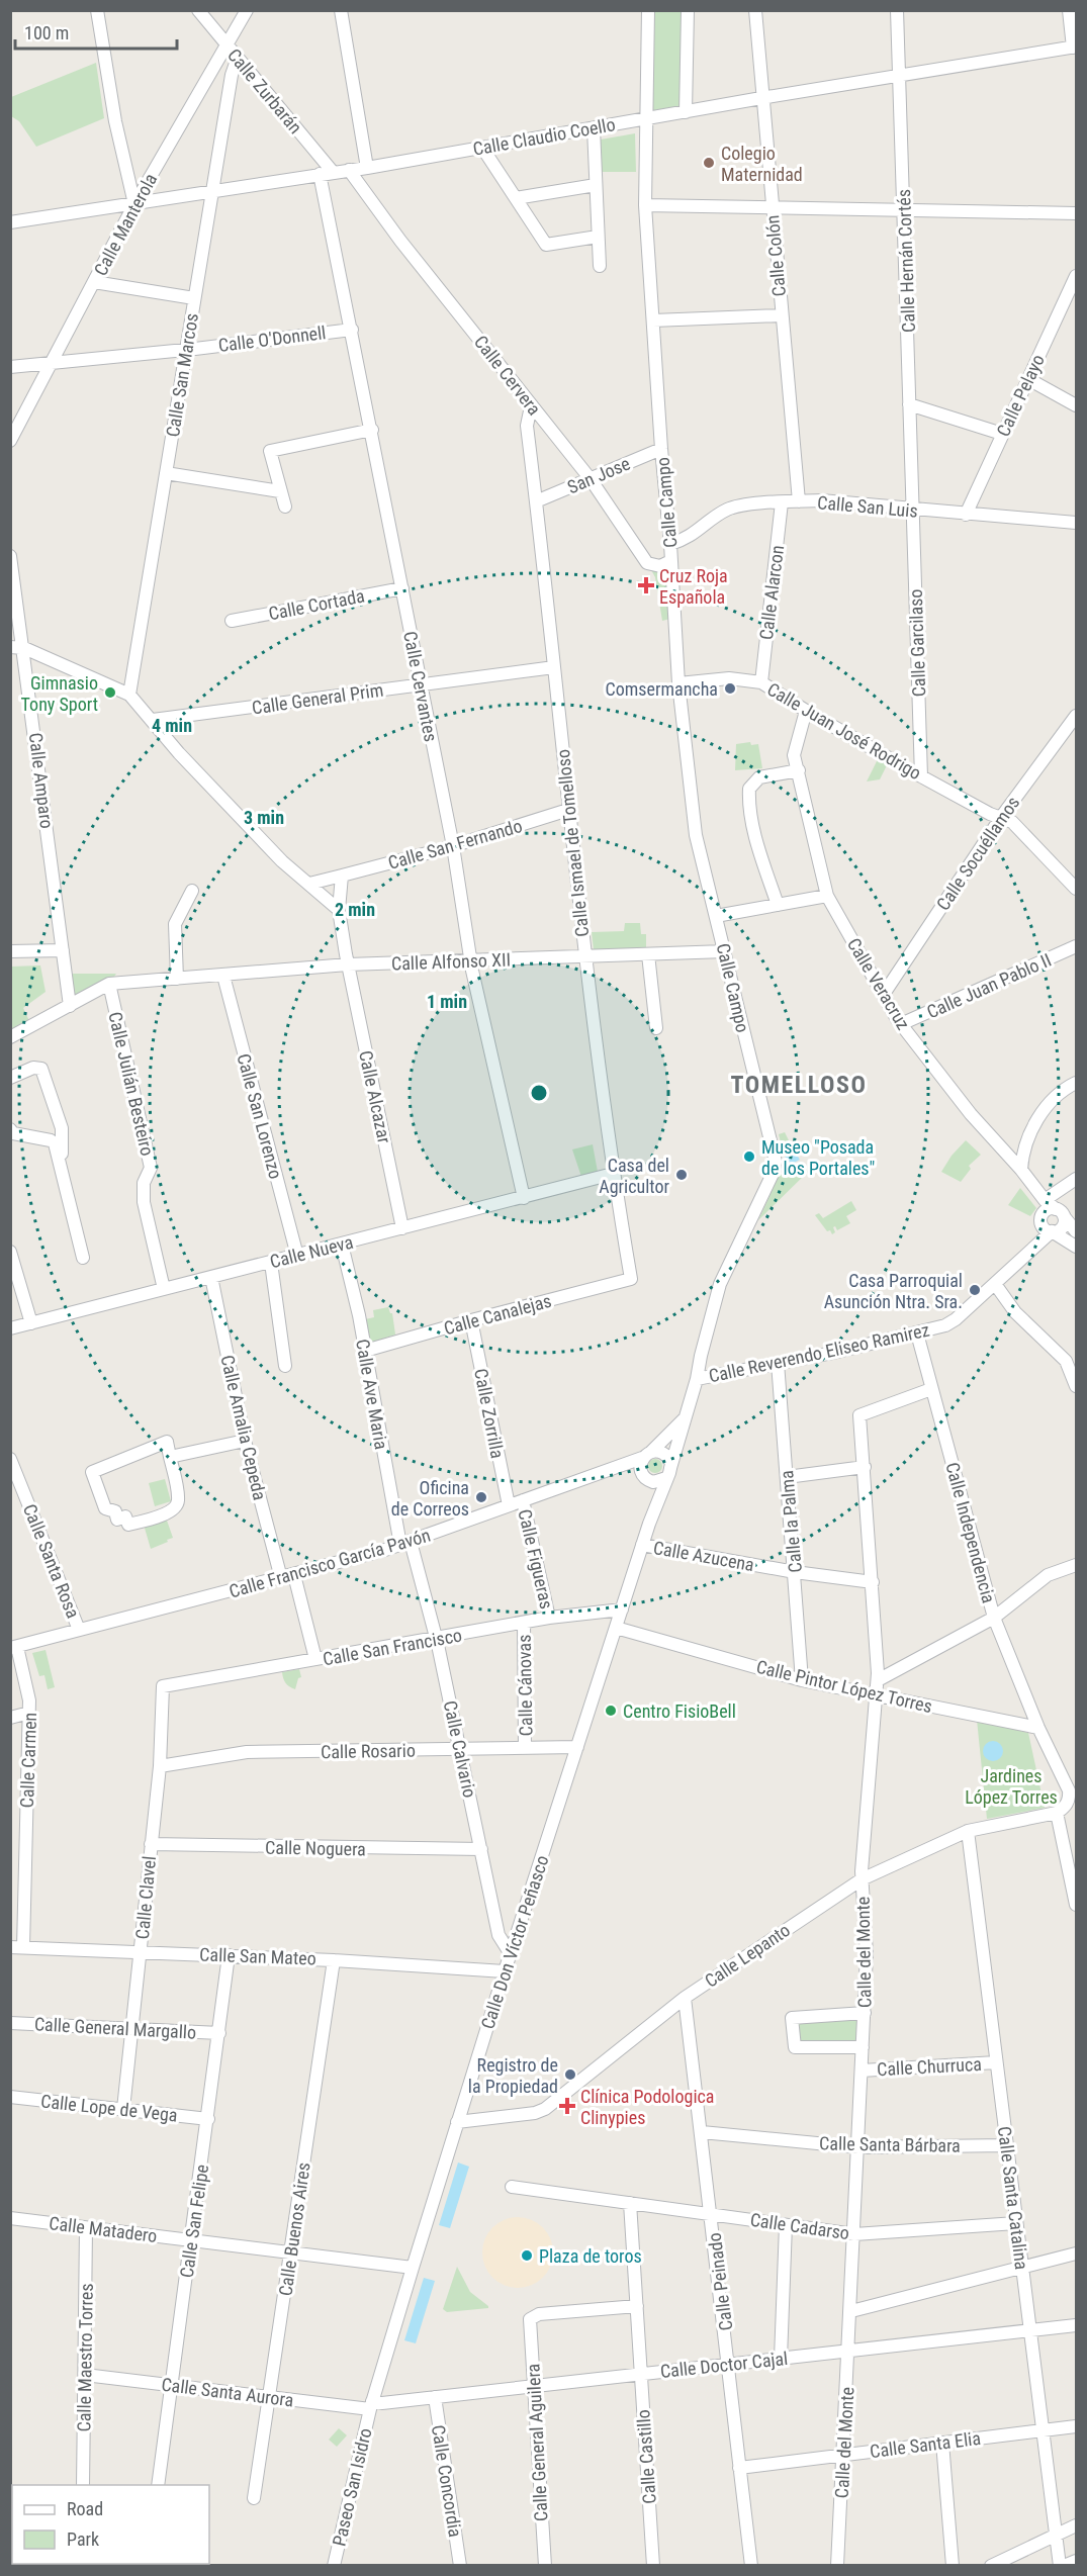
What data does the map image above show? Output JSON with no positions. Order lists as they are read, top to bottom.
{
  "streets": {
    "street": [
      "Calle Zurbarán",
      "Calle Claudio Coello",
      "Calle Manterola",
      "Calle Colón",
      "Calle Hernán Cortés",
      "Calle O'Donnell",
      "Calle San Marcos",
      "Calle Cervera",
      "Calle Pelayo",
      "San Jose",
      "Calle Campo",
      "Calle San Luis",
      "Calle Alarcon",
      "Calle Cortada",
      "Calle Garcilaso",
      "Calle Cervantes",
      "Calle General Prim",
      "Calle Juan José Rodrigo",
      "Calle Amparo",
      "Calle Ismael de Tomelloso",
      "Calle San Fernando",
      "Calle Socuéllamos",
      "Calle Alfonso XII",
      "Calle Veracruz",
      "Calle Juan Pablo II",
      "Calle Julián Besteiro",
      "Calle Alcazar",
      "Calle San Lorenzo",
      "Calle Nueva",
      "Calle Canalejas",
      "Calle Reverendo Eliseo Ramirez",
      "Calle Ave Maria",
      "Calle Zorrilla",
      "Calle Amalia Cepeda",
      "Calle la Palma",
      "Calle Independencia",
      "Calle Azucena",
      "Calle Figueras",
      "Calle Santa Rosa",
      "Calle Francisco García Pavón",
      "Calle San Francisco",
      "Calle Cánovas",
      "Calle Pintor López Torres",
      "Calle Calvario",
      "Calle Rosario",
      "Calle Carmen",
      "Calle Noguera",
      "Calle Clavel",
      "Calle Don Víctor Peñasco",
      "Calle del Monte",
      "Calle Lepanto",
      "Calle San Mateo",
      "Calle General Margallo",
      "Calle Churruca",
      "Calle Lope de Vega",
      "Calle Santa Bárbara",
      "Calle Santa Catalina",
      "Calle San Felipe",
      "Calle Cadarso",
      "Calle Matadero",
      "Calle Buenos Aires",
      "Calle Peinado",
      "Calle Maestro Torres",
      "Calle Doctor Cajal",
      "Calle Santa Aurora",
      "Calle General Aguilera",
      "Calle Santa Elia",
      "Calle Castillo",
      "Calle Concordia",
      "Paseo San Isidro"
    ]
  },
  "crossings": [
    ["Calle Zurbarán", "Calle Claudio Coello"],
    ["Calle Zurbarán", "Calle Manterola"],
    ["Calle Zurbarán", "Calle San Marcos"],
    ["Calle Zurbarán", "Calle Cervantes"],
    ["Calle Claudio Coello", "Calle Manterola"],
    ["Calle Claudio Coello", "Calle Colón"],
    ["Calle Claudio Coello", "Calle Hernán Cortés"],
    ["Calle Claudio Coello", "Calle San Marcos"],
    ["Calle Claudio Coello", "Calle Cervera"],
    ["Calle Claudio Coello", "Calle Campo"],
    ["Calle Claudio Coello", "Calle Cervantes"],
    ["Calle Manterola", "Calle O'Donnell"],
    ["Calle Colón", "Calle San Luis"],
    ["Calle Hernán Cortés", "Calle San Luis"],
    ["Calle Hernán Cortés", "Calle Garcilaso"],
    ["Calle O'Donnell", "Calle San Marcos"],
    ["Calle O'Donnell", "Calle Cervantes"],
    ["Calle Cervera", "San Jose"],
    ["Calle Cervera", "Calle Campo"],
    ["Calle Cervera", "Calle Ismael de Tomelloso"],
    ["Calle Pelayo", "Calle San Luis"],
    ["San Jose", "Calle Campo"],
    ["San Jose", "Calle Ismael de Tomelloso"],
    ["Calle Campo", "Calle San Luis"],
    ["Calle Campo", "Calle Juan José Rodrigo"],
    ["Calle Campo", "Calle Alfonso XII"],
    ["Calle Campo", "Calle Don Víctor Peñasco"],
    ["Calle San Luis", "Calle Alarcon"],
    ["Calle San Luis", "Calle Garcilaso"],
    ["Calle Alarcon", "Calle Juan José Rodrigo"],
    ["Calle Cortada", "Calle Cervantes"],
    ["Calle Garcilaso", "Calle Juan José Rodrigo"],
    ["Calle Cervantes", "Calle General Prim"],
    ["Calle Cervantes", "Calle San Fernando"],
    ["Calle Cervantes", "Calle Alfonso XII"],
    ["Calle Cervantes", "Calle Nueva"],
    ["Calle General Prim", "Calle Ismael de Tomelloso"],
    ["Calle Juan José Rodrigo", "Calle Socuéllamos"],
    ["Calle Juan José Rodrigo", "Calle Veracruz"],
    ["Calle Amparo", "Calle Alfonso XII"],
    ["Calle Ismael de Tomelloso", "Calle San Fernando"],
    ["Calle Ismael de Tomelloso", "Calle Alfonso XII"],
    ["Calle Ismael de Tomelloso", "Calle Nueva"],
    ["Calle Ismael de Tomelloso", "Calle Canalejas"],
    ["Calle Socuéllamos", "Calle Veracruz"],
    ["Calle Alfonso XII", "Calle Julián Besteiro"],
    ["Calle Alfonso XII", "Calle Alcazar"],
    ["Calle Alfonso XII", "Calle San Lorenzo"],
    ["Calle Veracruz", "Calle Juan Pablo II"],
    ["Calle Veracruz", "Calle Reverendo Eliseo Ramirez"],
    ["Calle Julián Besteiro", "Calle Nueva"],
    ["Calle Alcazar", "Calle Nueva"],
    ["Calle San Lorenzo", "Calle Nueva"],
    ["Calle Nueva", "Calle Ave Maria"],
    ["Calle Nueva", "Calle Amalia Cepeda"],
    ["Calle Canalejas", "Calle Ave Maria"],
    ["Calle Canalejas", "Calle Zorrilla"],
    ["Calle Reverendo Eliseo Ramirez", "Calle la Palma"],
    ["Calle Reverendo Eliseo Ramirez", "Calle Independencia"],
    ["Calle Reverendo Eliseo Ramirez", "Calle Don Víctor Peñasco"],
    ["Calle Ave Maria", "Calle Francisco García Pavón"],
    ["Calle Ave Maria", "Calle Calvario"],
    ["Calle Zorrilla", "Calle Francisco García Pavón"],
    ["Calle Amalia Cepeda", "Calle Francisco García Pavón"],
    ["Calle la Palma", "Calle Azucena"],
    ["Calle la Palma", "Calle Pintor López Torres"],
    ["Calle Independencia", "Calle Pintor López Torres"],
    ["Calle Independencia", "Calle del Monte"],
    ["Calle Azucena", "Calle Don Víctor Peñasco"],
    ["Calle Azucena", "Calle del Monte"],
    ["Calle Figueras", "Calle Francisco García Pavón"],
    ["Calle Figueras", "Calle San Francisco"],
    ["Calle Santa Rosa", "Calle Francisco García Pavón"],
    ["Calle Francisco García Pavón", "Calle Calvario"],
    ["Calle Francisco García Pavón", "Calle Carmen"],
    ["Calle San Francisco", "Calle Cánovas"],
    ["Calle San Francisco", "Calle Calvario"],
    ["Calle San Francisco", "Calle Clavel"],
    ["Calle San Francisco", "Calle Don Víctor Peñasco"],
    ["Calle Cánovas", "Calle Rosario"],
    ["Calle Pintor López Torres", "Calle Don Víctor Peñasco"],
    ["Calle Pintor López Torres", "Calle del Monte"],
    ["Calle Calvario", "Calle Rosario"],
    ["Calle Calvario", "Calle Noguera"],
    ["Calle Calvario", "Calle Don Víctor Peñasco"],
    ["Calle Rosario", "Calle Clavel"],
    ["Calle Rosario", "Calle Don Víctor Peñasco"],
    ["Calle Carmen", "Calle San Mateo"],
    ["Calle Noguera", "Calle Clavel"],
    ["Calle Clavel", "Calle San Mateo"],
    ["Calle Clavel", "Calle General Margallo"],
    ["Calle Clavel", "Calle Lope de Vega"],
    ["Calle Don Víctor Peñasco", "Calle Lepanto"],
    ["Calle Don Víctor Peñasco", "Calle San Mateo"],
    ["Calle Don Víctor Peñasco", "Calle Matadero"],
    ["Calle Don Víctor Peñasco", "Calle Doctor Cajal"],
    ["Calle Don Víctor Peñasco", "Calle Santa Aurora"],
    ["Calle Don Víctor Peñasco", "Paseo San Isidro"],
    ["Calle del Monte", "Calle Lepanto"],
    ["Calle del Monte", "Calle Churruca"],
    ["Calle del Monte", "Calle Santa Bárbara"],
    ["Calle del Monte", "Calle Cadarso"],
    ["Calle del Monte", "Calle Doctor Cajal"],
    ["Calle del Monte", "Calle Santa Elia"],
    ["Calle Lepanto", "Calle Santa Catalina"],
    ["Calle Lepanto", "Calle Peinado"],
    ["Calle San Mateo", "Calle San Felipe"],
    ["Calle San Mateo", "Calle Buenos Aires"],
    ["Calle General Margallo", "Calle San Felipe"],
    ["Calle Churruca", "Calle Santa Catalina"],
    ["Calle Lope de Vega", "Calle San Felipe"],
    ["Calle Santa Bárbara", "Calle Santa Catalina"],
    ["Calle Santa Bárbara", "Calle Peinado"],
    ["Calle Santa Catalina", "Calle Cadarso"],
    ["Calle Santa Catalina", "Calle Doctor Cajal"],
    ["Calle Santa Catalina", "Calle Santa Elia"],
    ["Calle San Felipe", "Calle Matadero"],
    ["Calle San Felipe", "Calle Santa Aurora"],
    ["Calle Cadarso", "Calle Peinado"],
    ["Calle Cadarso", "Calle Castillo"],
    ["Calle Matadero", "Calle Buenos Aires"],
    ["Calle Matadero", "Calle Maestro Torres"],
    ["Calle Buenos Aires", "Calle Santa Aurora"],
    ["Calle Peinado", "Calle Doctor Cajal"],
    ["Calle Peinado", "Calle Santa Elia"],
    ["Calle Maestro Torres", "Calle Santa Aurora"],
    ["Calle Doctor Cajal", "Calle Santa Aurora"],
    ["Calle Doctor Cajal", "Calle General Aguilera"],
    ["Calle Doctor Cajal", "Calle Castillo"],
    ["Calle Doctor Cajal", "Calle Concordia"],
    ["Calle Doctor Cajal", "Paseo San Isidro"],
    ["Calle Santa Aurora", "Paseo San Isidro"],
    ["Calle General Aguilera", "Calle Castillo"]
  ],
  "districts": ["TOMELLOSO"],
  "parks": ["Jardines López Torres"],
  "places": {
    "other": [
      "Colegio Maternidad",
      "Comsermancha",
      "Gimnasio Tony Sport",
      "Museo \"Posada de los Portales\"",
      "Casa del Agricultor",
      "Casa Parroquial Asunción Ntra. Sra.",
      "Oficina de Correos",
      "Centro FisioBell",
      "Registro de la Propiedad",
      "Plaza de toros"
    ],
    "health": ["Cruz Roja Española", "Clínica Podologica Clinypies"]
  },
  "legend": ["Road", "Park"],
  "scale_bar": "100 m",
  "rings": [
    "4 min",
    "3 min",
    "2 min",
    "1 min"
  ]
}
